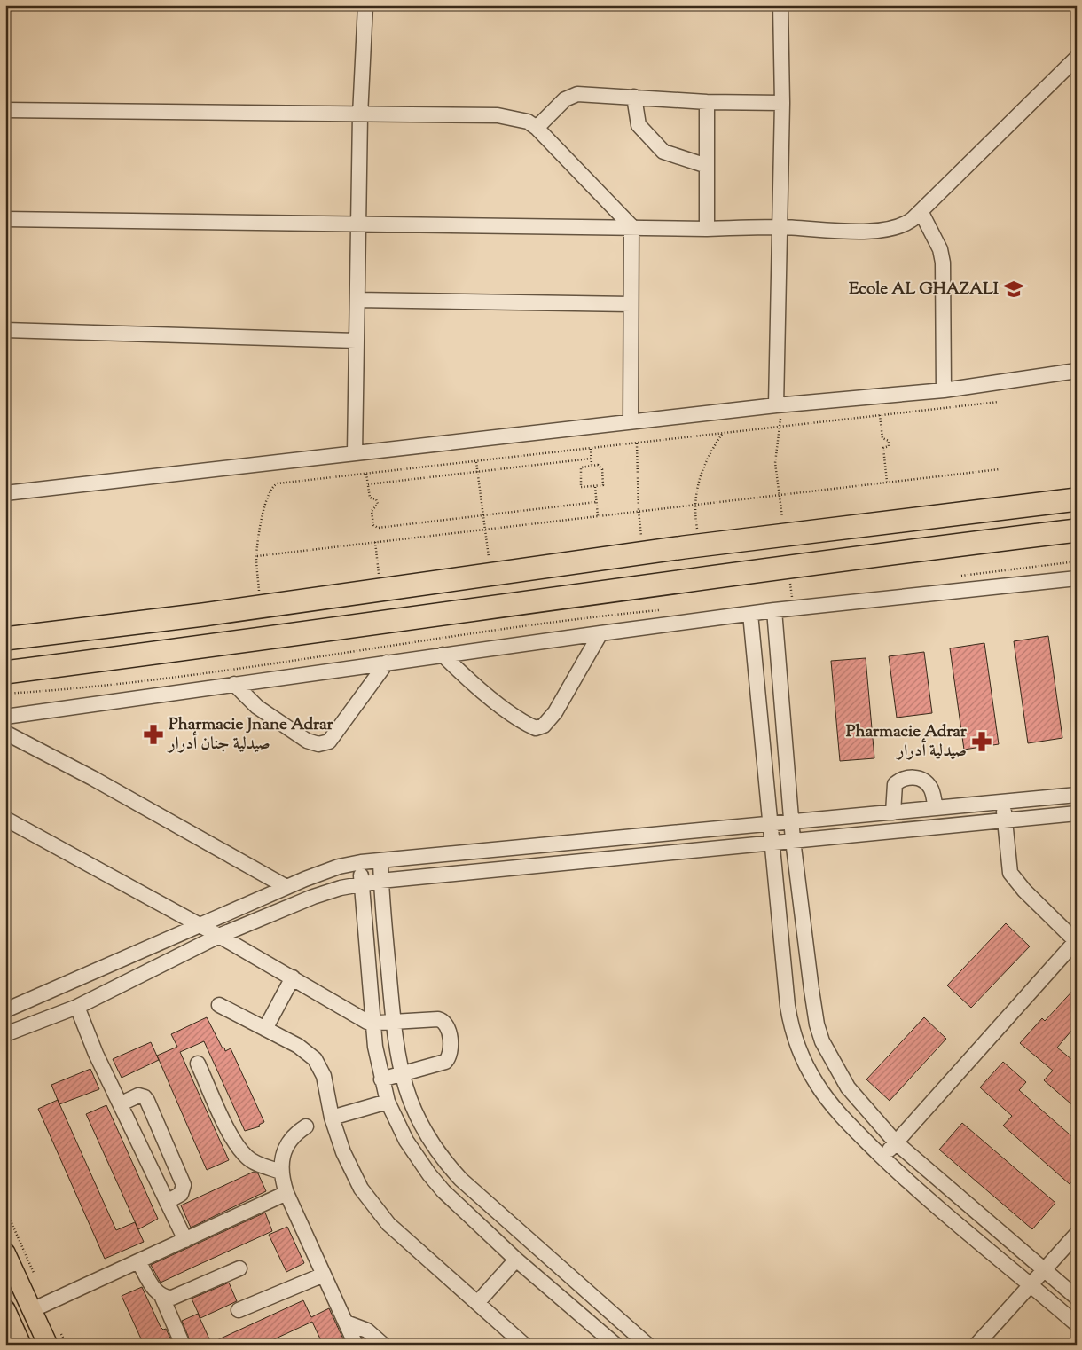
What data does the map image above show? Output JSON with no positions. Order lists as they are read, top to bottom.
{
  "places": {
    "school or university": ["Ecole AL GHAZALI"],
    "pharmacy": ["Pharmacie Jnane Adrar صيدلية جنان أدرار", "Pharmacie Adrar صيدلية أدرار"]
  }
}
